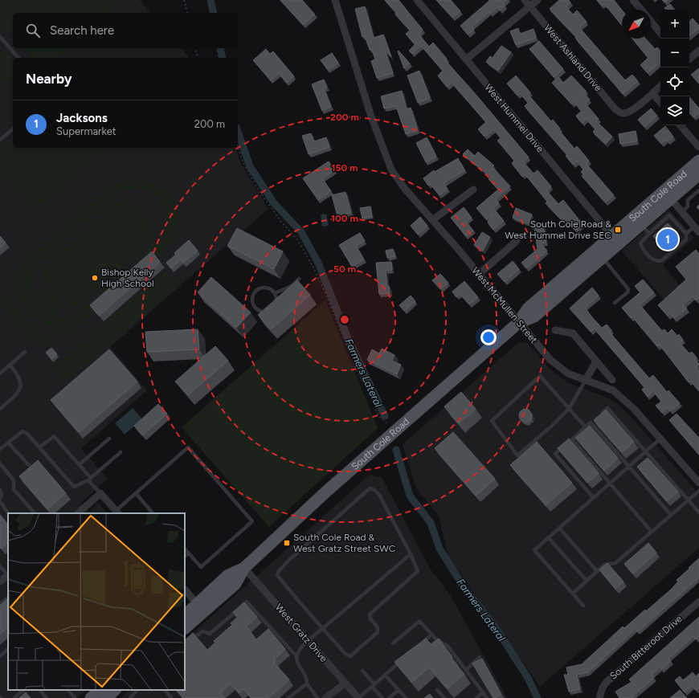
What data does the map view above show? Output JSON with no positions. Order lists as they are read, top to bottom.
{
  "streets": {
    "main road": ["South Cole Road"],
    "street": [
      "West Ashland Drive",
      "West Hummel Drive",
      "West McMullen Street",
      "West Gratz Drive",
      "South Bitteroot Drive"
    ]
  },
  "crossings": [
    ["West Hummel Drive", "South Cole Road"],
    ["South Cole Road", "West McMullen Street"],
    ["South Cole Road", "West Gratz Drive"]
  ],
  "water": ["Farmers Lateral"],
  "places": {
    "transit": ["South Cole Road & West Hummel Drive SEC", "South Cole Road & West Gratz Street SWC"],
    "other": ["Bishop Kelly High School"]
  },
  "north": "bottom left",
  "page": {
    "map_buttons": ["+", "−"],
    "search": "Search here",
    "heading": "Nearby",
    "list": [
      {
        "mark": "1",
        "name": "Jacksons",
        "note": "Supermarket",
        "value": "200 m"
      }
    ],
    "pins": "1"
  },
  "rings": [
    "200 m",
    "150 m",
    "100 m",
    "50 m"
  ]
}
